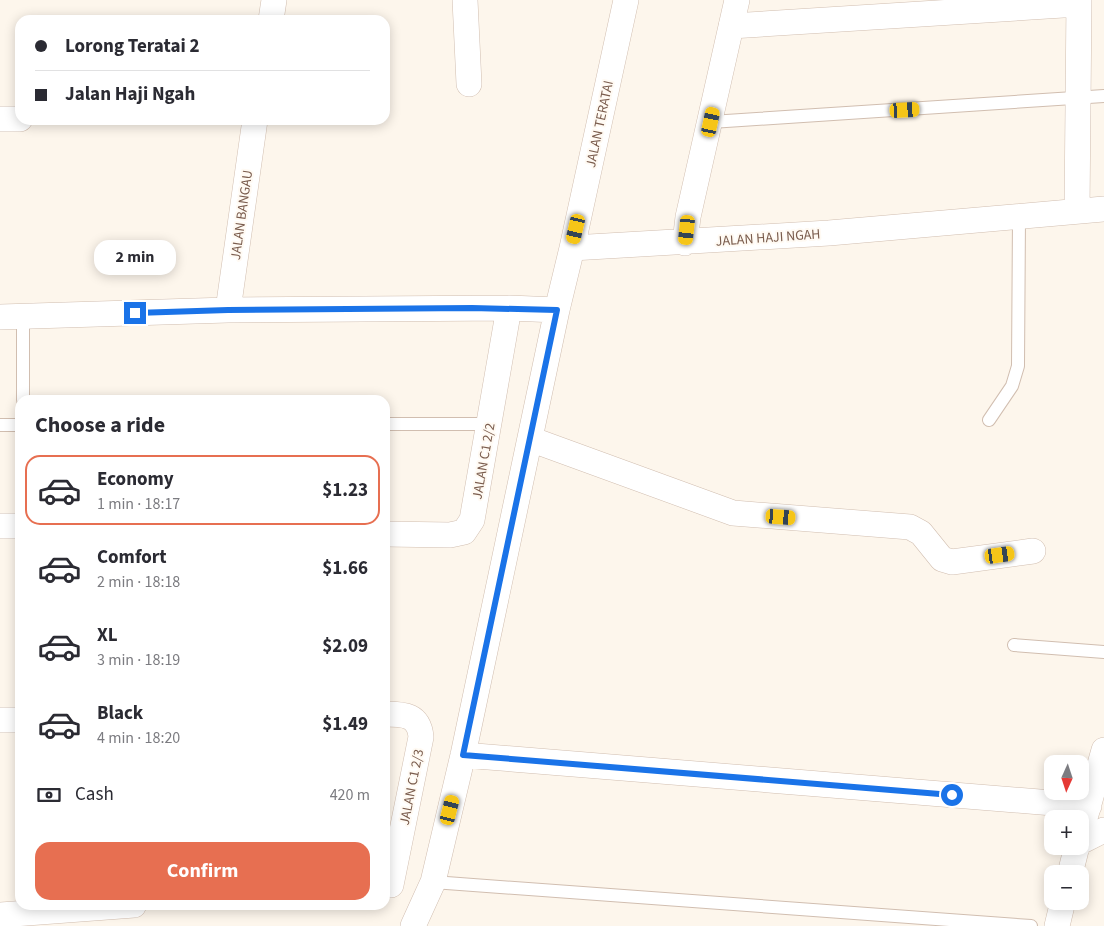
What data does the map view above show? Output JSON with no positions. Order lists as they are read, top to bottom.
{
  "streets": {
    "street": [
      "JALAN TERATAI",
      "JALAN BANGAU",
      "JALAN HAJI NGAH",
      "JALAN C1 2/2",
      "JALAN C1 2/3"
    ]
  },
  "crossings": [
    ["JALAN TERATAI", "JALAN HAJI NGAH"]
  ],
  "north": "bottom",
  "page": {
    "banner": ["Lorong Teratai 2", "Jalan Haji Ngah"],
    "bubble": "2 min",
    "heading": "Choose a ride",
    "list": [
      {
        "name": "Economy",
        "note": "1 min · 18:17",
        "value": "$1.23"
      },
      {
        "name": "Comfort",
        "note": "2 min · 18:18",
        "value": "$1.66"
      },
      {
        "name": "XL",
        "note": "3 min · 18:19",
        "value": "$2.09"
      },
      {
        "name": "Black",
        "note": "4 min · 18:20",
        "value": "$1.49"
      }
    ],
    "map_buttons": ["+", "−"],
    "pay": ["Cash", "420 m"],
    "buttons": "Confirm"
  }
}
